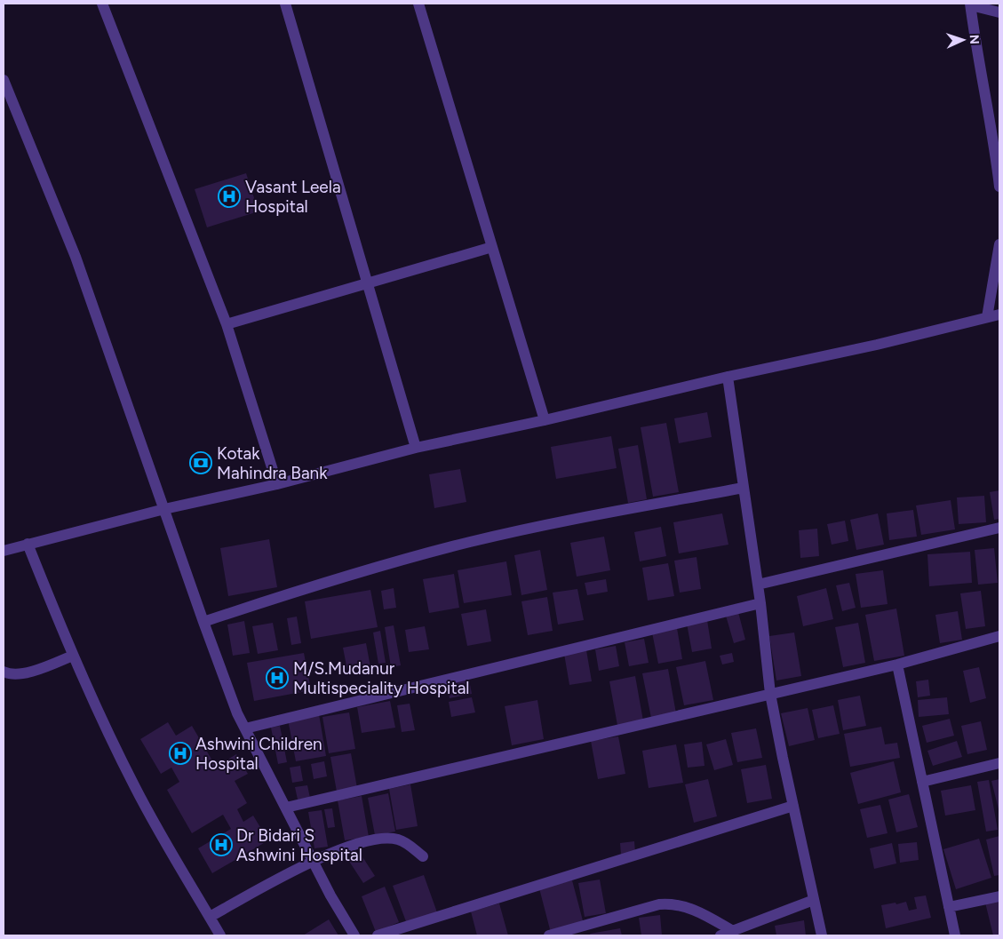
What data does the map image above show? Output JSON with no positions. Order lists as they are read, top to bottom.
{
  "places": {
    "hospital": [
      "Vasant Leela Hospital",
      "M/S.Mudanur Multispeciality Hospital",
      "Ashwini Children Hospital",
      "Dr Bidari S Ashwini Hospital"
    ],
    "bank": ["Kotak Mahindra Bank"]
  },
  "north": "right"
}
